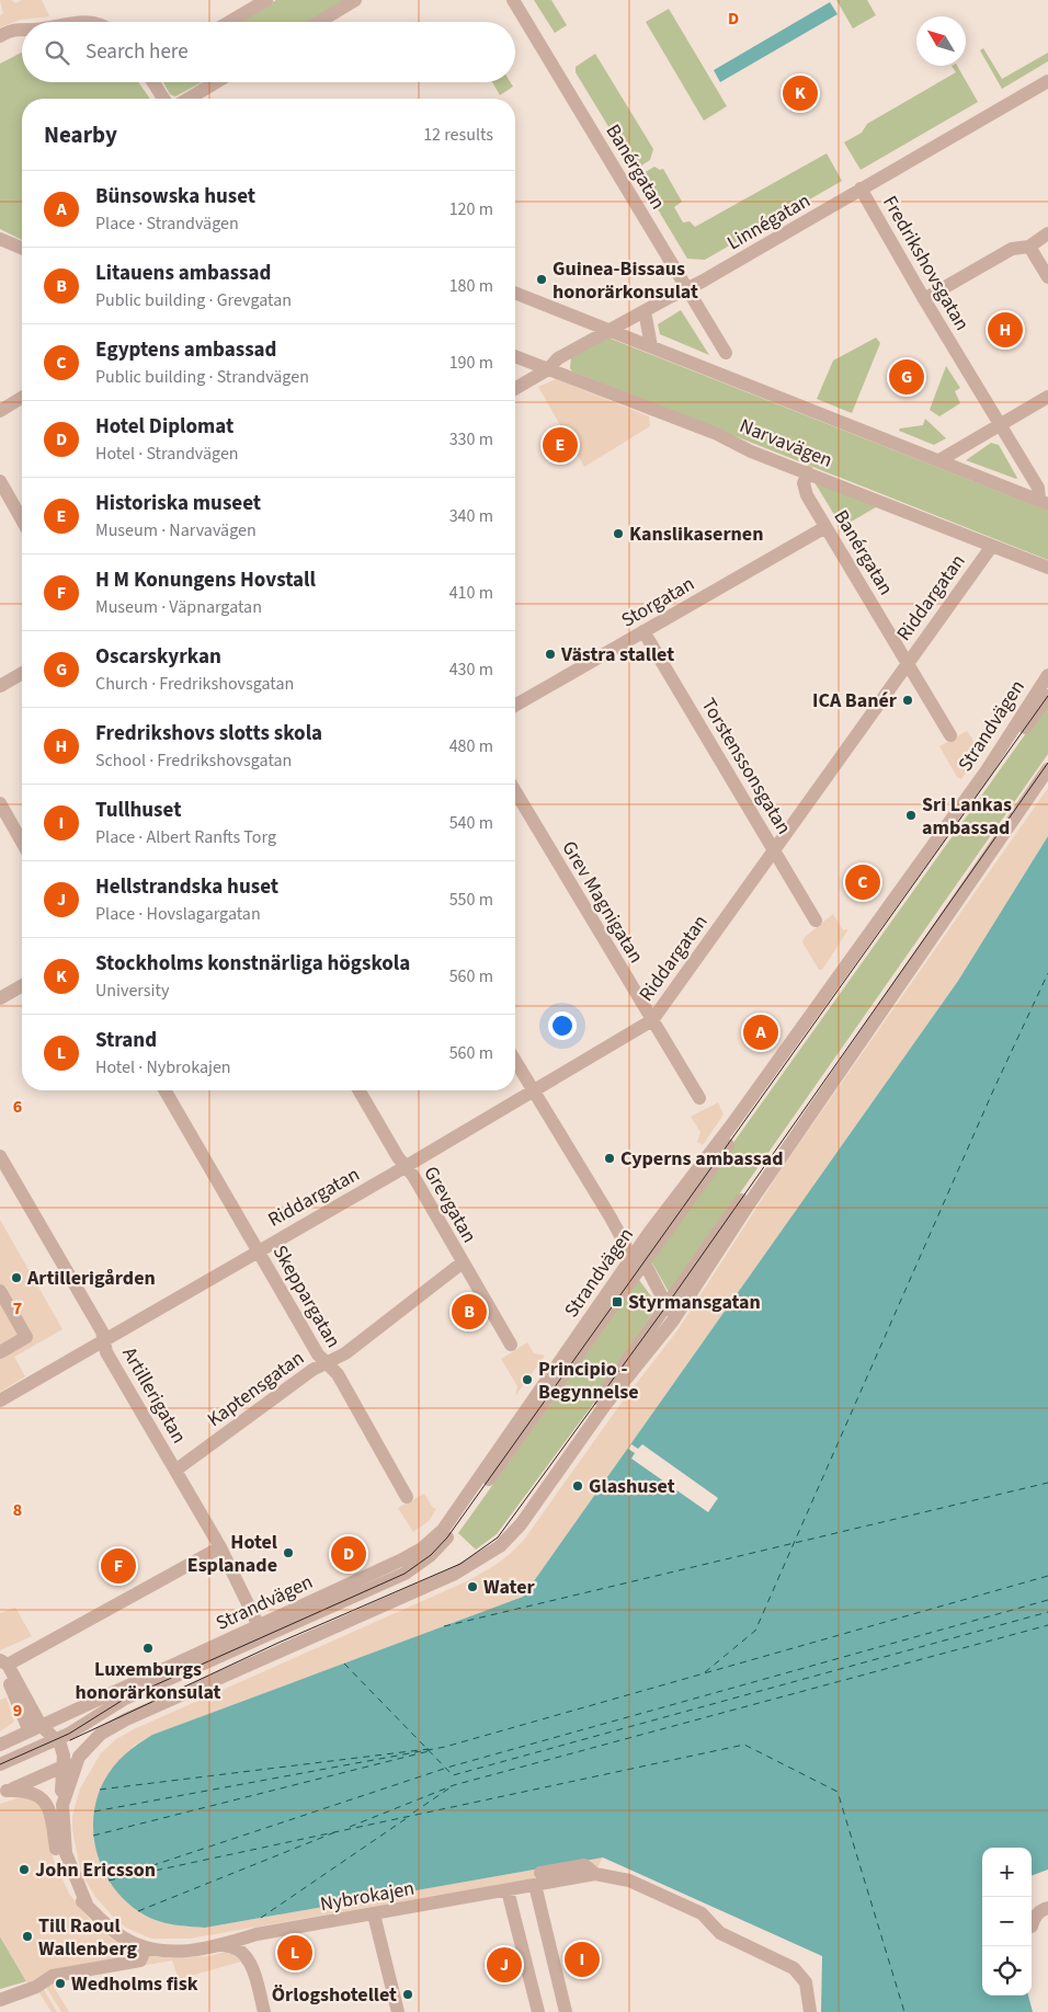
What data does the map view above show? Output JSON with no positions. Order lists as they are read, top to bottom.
{
  "streets": {
    "street": [
      "Banérgatan",
      "Linnégatan",
      "Fredrikshovsgatan",
      "Narvavägen",
      "Riddargatan",
      "Storgatan",
      "Strandvägen",
      "Torstenssonsgatan",
      "Grev Magnigatan",
      "Grevgatan",
      "Skeppargatan",
      "Kaptensgatan",
      "Artillerigatan",
      "Nybrokajen"
    ]
  },
  "crossings": [
    ["Banérgatan", "Linnégatan"],
    ["Banérgatan", "Narvavägen"],
    ["Banérgatan", "Riddargatan"],
    ["Banérgatan", "Storgatan"],
    ["Linnégatan", "Fredrikshovsgatan"],
    ["Linnégatan", "Narvavägen"],
    ["Fredrikshovsgatan", "Narvavägen"],
    ["Narvavägen", "Riddargatan"],
    ["Riddargatan", "Torstenssonsgatan"],
    ["Riddargatan", "Grev Magnigatan"],
    ["Riddargatan", "Grevgatan"],
    ["Riddargatan", "Skeppargatan"],
    ["Riddargatan", "Artillerigatan"],
    ["Storgatan", "Torstenssonsgatan"],
    ["Strandvägen", "Artillerigatan"],
    ["Grevgatan", "Kaptensgatan"],
    ["Skeppargatan", "Kaptensgatan"],
    ["Kaptensgatan", "Artillerigatan"]
  ],
  "places": {
    "other": [
      "Guinea-Bissaus honorärkonsulat",
      "Kanslikasernen",
      "Västra stallet",
      "ICA Banér",
      "Sri Lankas ambassad",
      "Cyperns ambassad",
      "Artillerigården",
      "Principio - Begynnelse",
      "Glashuset",
      "Hotel Esplanade",
      "Water",
      "Luxemburgs honorärkonsulat",
      "John Ericsson",
      "Till Raoul Wallenberg",
      "Wedholms fisk",
      "Örlogshotellet"
    ],
    "transit": ["Styrmansgatan"]
  },
  "north": "top left",
  "page": {
    "search": "Search here",
    "pins": [
      "K",
      "H",
      "G",
      "E",
      "C",
      "A",
      "B",
      "D",
      "F",
      "L",
      "I",
      "J"
    ],
    "heading": ["Nearby", "12 results"],
    "list": [
      {
        "mark": "A",
        "name": "Bünsowska huset",
        "note": "Place · Strandvägen",
        "value": "120 m"
      },
      {
        "mark": "B",
        "name": "Litauens ambassad",
        "note": "Public building · Grevgatan",
        "value": "180 m"
      },
      {
        "mark": "C",
        "name": "Egyptens ambassad",
        "note": "Public building · Strandvägen",
        "value": "190 m"
      },
      {
        "mark": "D",
        "name": "Hotel Diplomat",
        "note": "Hotel · Strandvägen",
        "value": "330 m"
      },
      {
        "mark": "E",
        "name": "Historiska museet",
        "note": "Museum · Narvavägen",
        "value": "340 m"
      },
      {
        "mark": "F",
        "name": "H M Konungens Hovstall",
        "note": "Museum · Väpnargatan",
        "value": "410 m"
      },
      {
        "mark": "G",
        "name": "Oscarskyrkan",
        "note": "Church · Fredrikshovsgatan",
        "value": "430 m"
      },
      {
        "mark": "H",
        "name": "Fredrikshovs slotts skola",
        "note": "School · Fredrikshovsgatan",
        "value": "480 m"
      },
      {
        "mark": "I",
        "name": "Tullhuset",
        "note": "Place · Albert Ranfts Torg",
        "value": "540 m"
      },
      {
        "mark": "J",
        "name": "Hellstrandska huset",
        "note": "Place · Hovslagargatan",
        "value": "550 m"
      },
      {
        "mark": "K",
        "name": "Stockholms konstnärliga högskola",
        "note": "University",
        "value": "560 m"
      },
      {
        "mark": "L",
        "name": "Strand",
        "note": "Hotel · Nybrokajen",
        "value": "560 m"
      }
    ],
    "map_buttons": ["+", "−"]
  },
  "grid": {
    "columns": ["D"],
    "rows": [
      "6",
      "7",
      "8",
      "9"
    ]
  }
}
